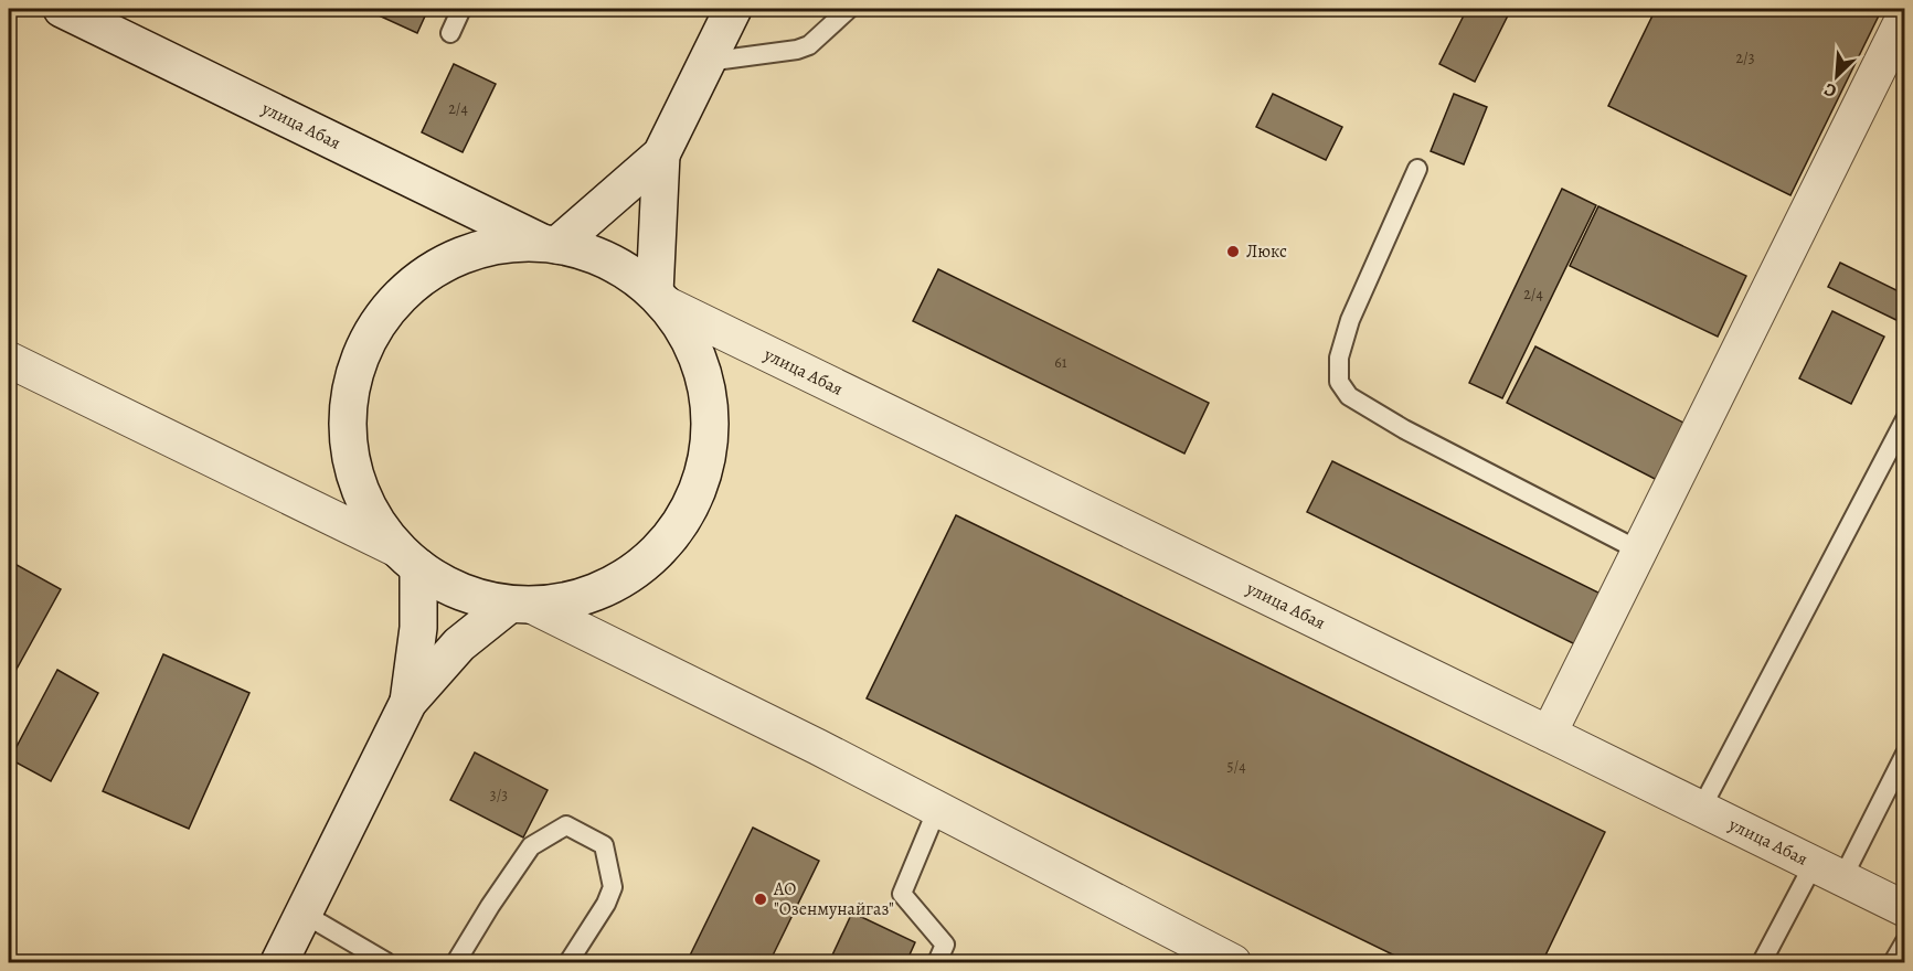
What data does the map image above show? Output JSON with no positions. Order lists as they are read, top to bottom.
{
  "streets": {
    "street": ["улица Абая"]
  },
  "places": ["Люкс", "АО \"Озенмунайгаз\""],
  "house_numbers": [
    "2/3",
    "2/4",
    "2/4",
    "61",
    "5/4",
    "3/3"
  ],
  "north": "bottom left"
}
